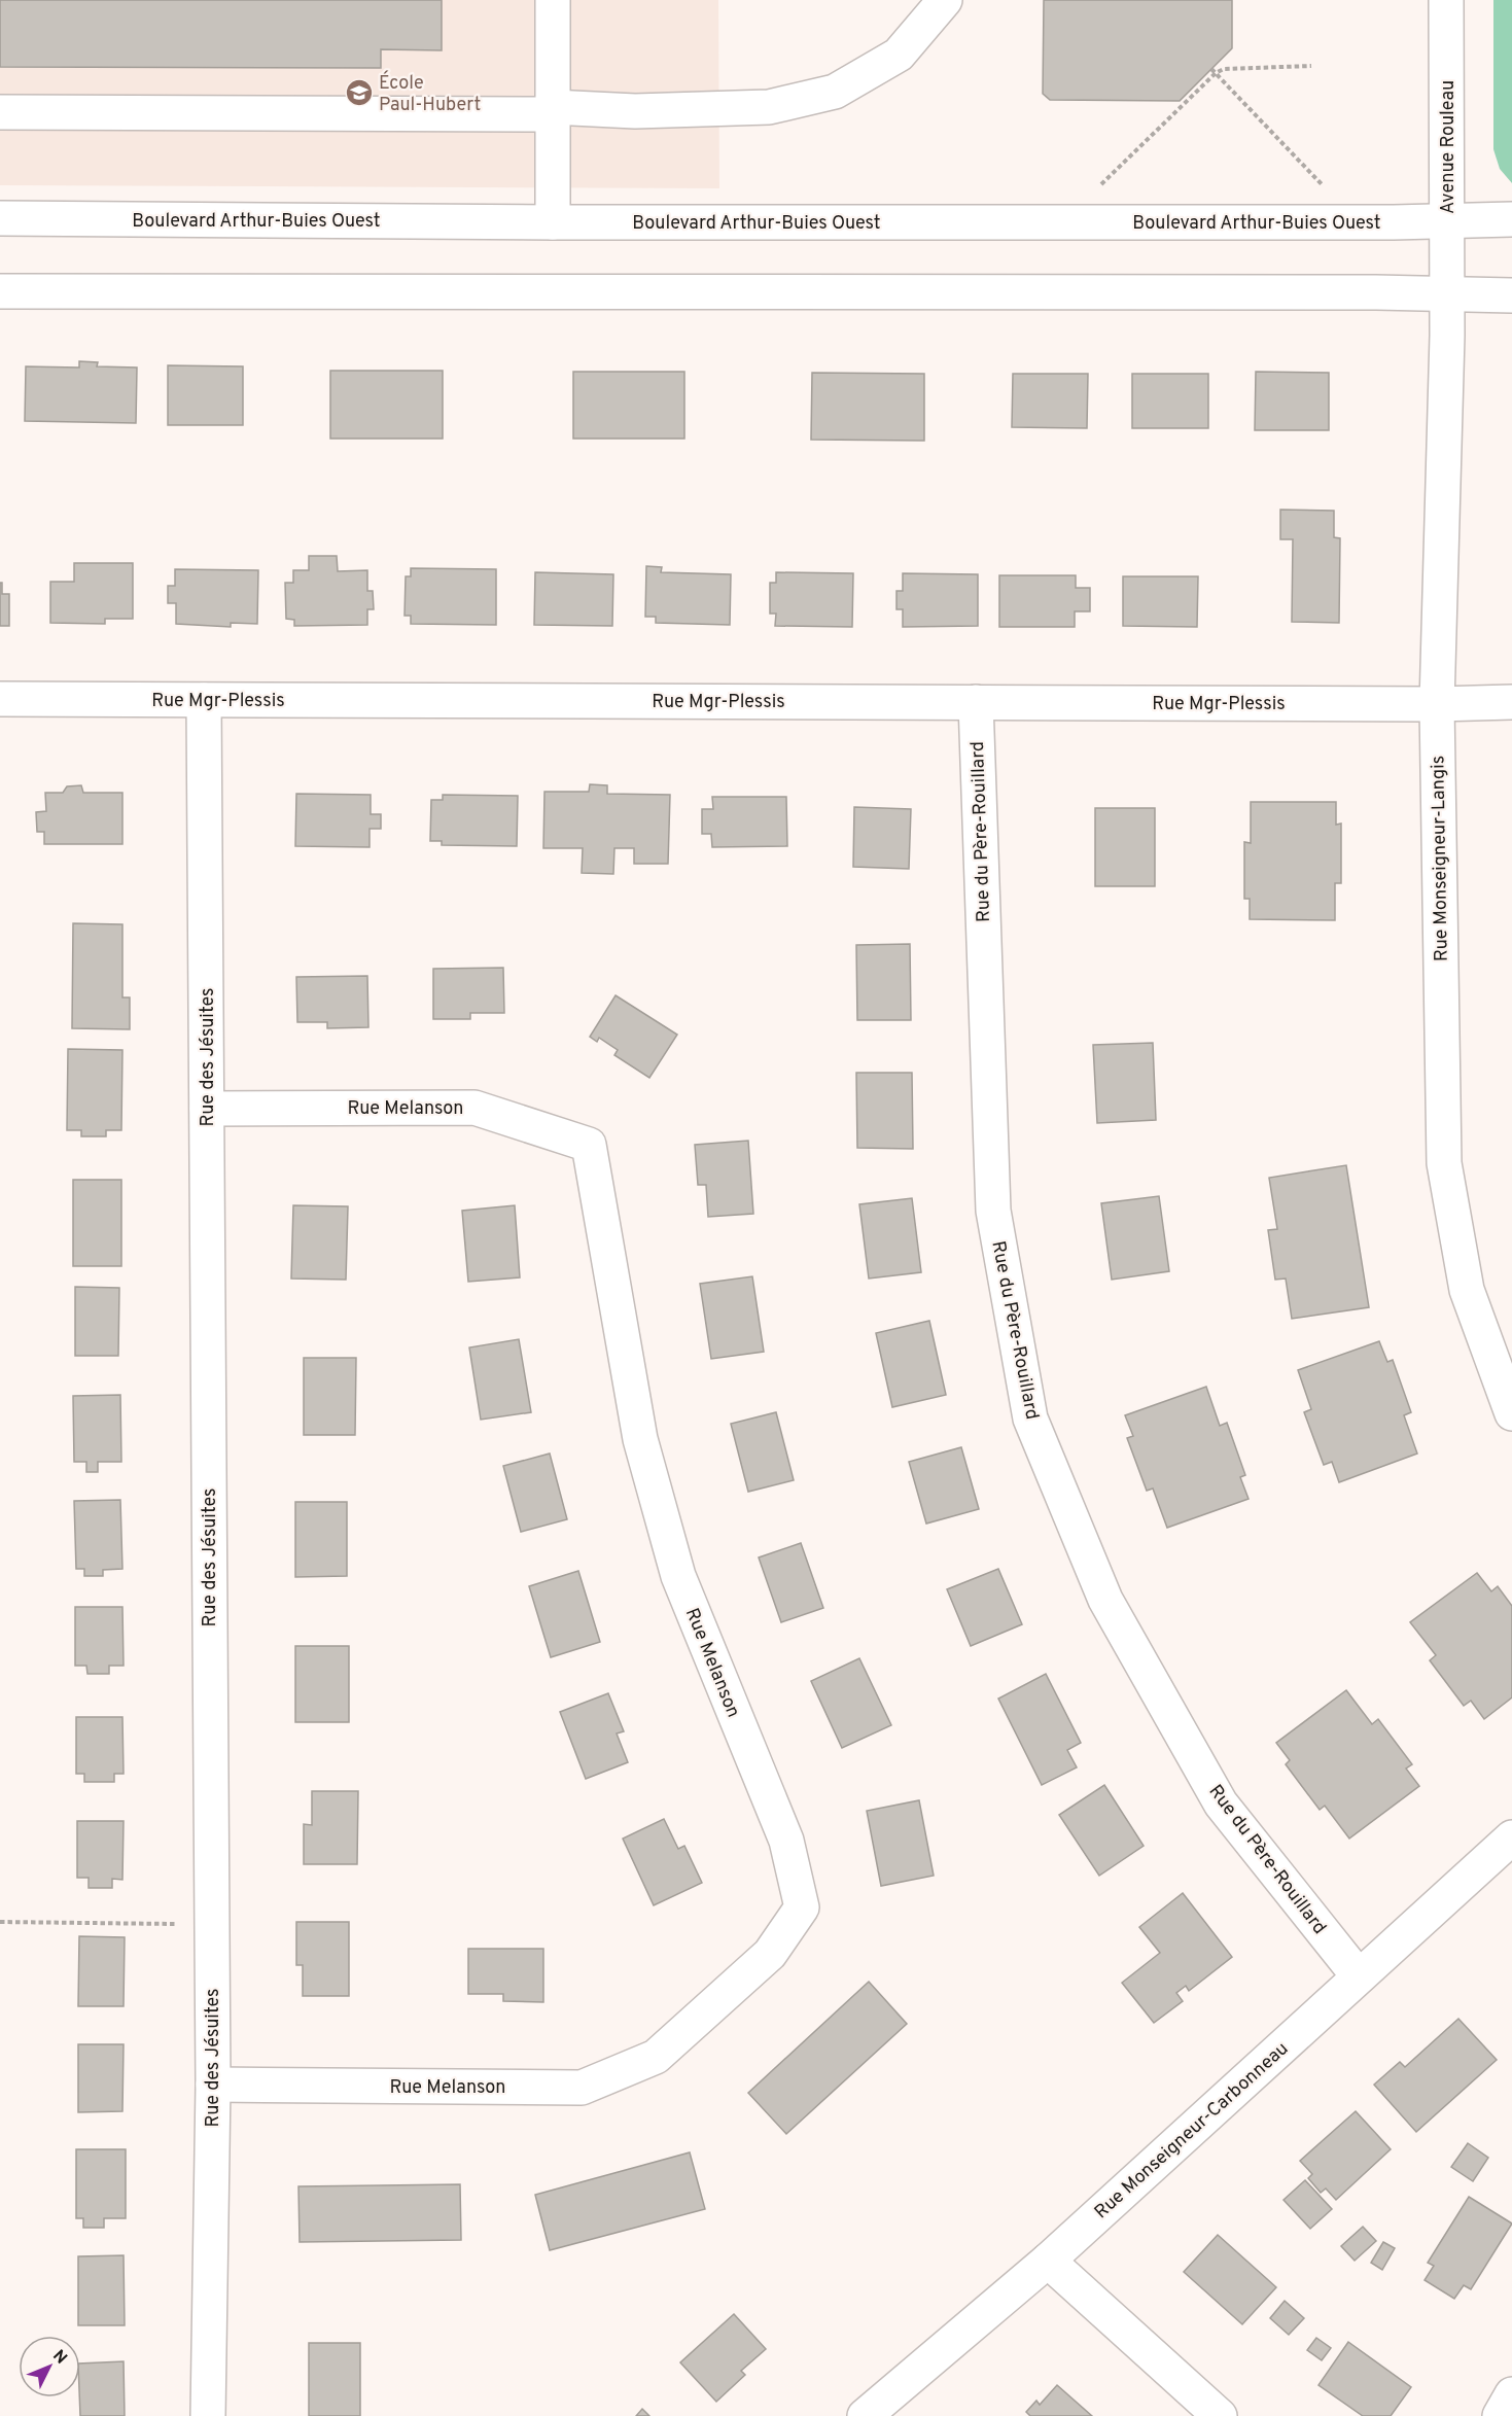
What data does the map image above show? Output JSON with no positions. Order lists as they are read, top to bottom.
{
  "streets": {
    "street": [
      "Avenue Rouleau",
      "Boulevard Arthur-Buies Ouest",
      "Rue Mgr-Plessis",
      "Rue du Père-Rouillard",
      "Rue Monseigneur-Langis",
      "Rue des Jésuites",
      "Rue Melanson",
      "Rue Monseigneur-Carbonneau"
    ]
  },
  "crossings": [
    ["Avenue Rouleau", "Boulevard Arthur-Buies Ouest"],
    ["Avenue Rouleau", "Rue Monseigneur-Langis"],
    ["Rue Mgr-Plessis", "Rue du Père-Rouillard"],
    ["Rue Mgr-Plessis", "Rue Monseigneur-Langis"],
    ["Rue Mgr-Plessis", "Rue des Jésuites"],
    ["Rue du Père-Rouillard", "Rue Monseigneur-Carbonneau"],
    ["Rue des Jésuites", "Rue Melanson"]
  ],
  "places": {
    "school or university": ["École Paul-Hubert"]
  },
  "north": "top right"
}
